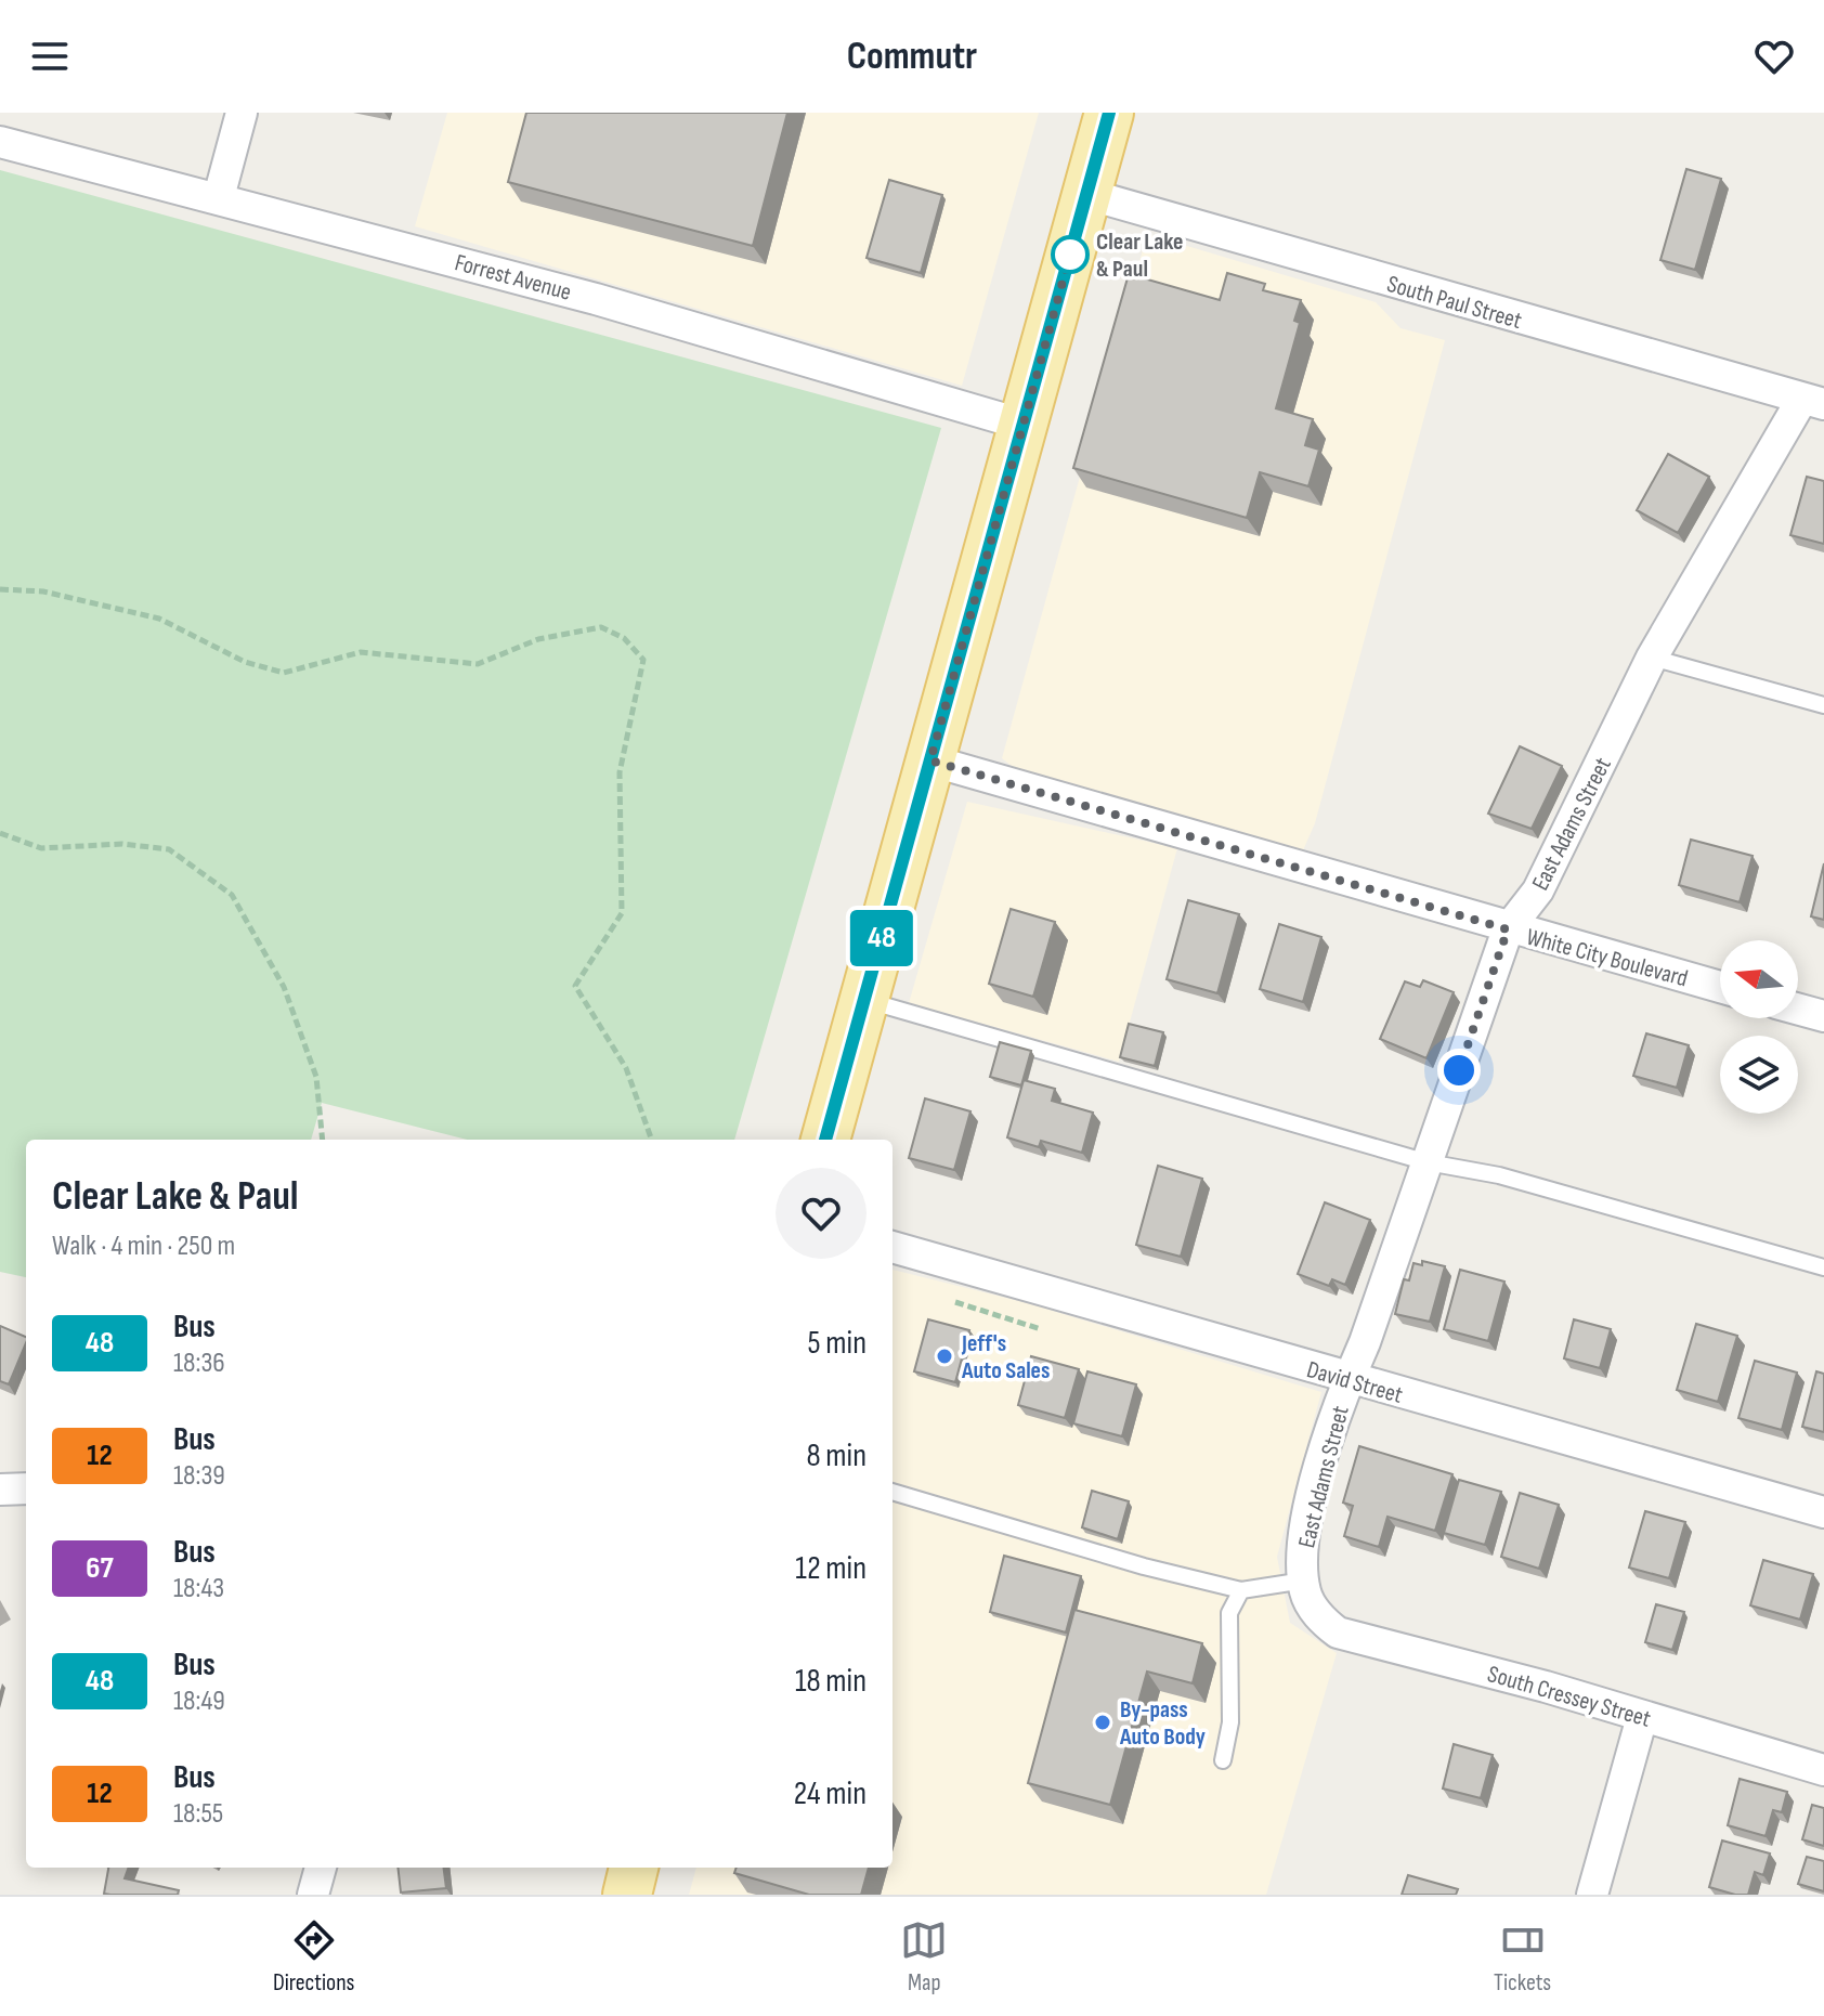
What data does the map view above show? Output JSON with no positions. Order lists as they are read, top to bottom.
{
  "streets": {
    "street": [
      "Forrest Avenue",
      "South Paul Street",
      "East Adams Street",
      "White City Boulevard",
      "David Street",
      "South Cressey Street"
    ]
  },
  "crossings": [
    ["South Paul Street", "East Adams Street"],
    ["East Adams Street", "White City Boulevard"],
    ["East Adams Street", "David Street"],
    ["East Adams Street", "South Cressey Street"]
  ],
  "places": ["Clear Lake & Paul", "Jeff's Auto Sales", "By-pass Auto Body"],
  "lines": ["bus line 48"],
  "north": "left",
  "page": {
    "header": "Commutr",
    "on_map": "48",
    "heading": ["Clear Lake & Paul", "Walk · 4 min · 250 m"],
    "list": [
      {
        "mark": "48",
        "name": "Bus",
        "note": "18:36",
        "value": "5 min"
      },
      {
        "mark": "12",
        "name": "Bus",
        "note": "18:39",
        "value": "8 min"
      },
      {
        "mark": "67",
        "name": "Bus",
        "note": "18:43",
        "value": "12 min"
      },
      {
        "mark": "48",
        "name": "Bus",
        "note": "18:49",
        "value": "18 min"
      },
      {
        "mark": "12",
        "name": "Bus",
        "note": "18:55",
        "value": "24 min"
      }
    ],
    "tabs": ["Directions", "Map", "Tickets"]
  }
}
